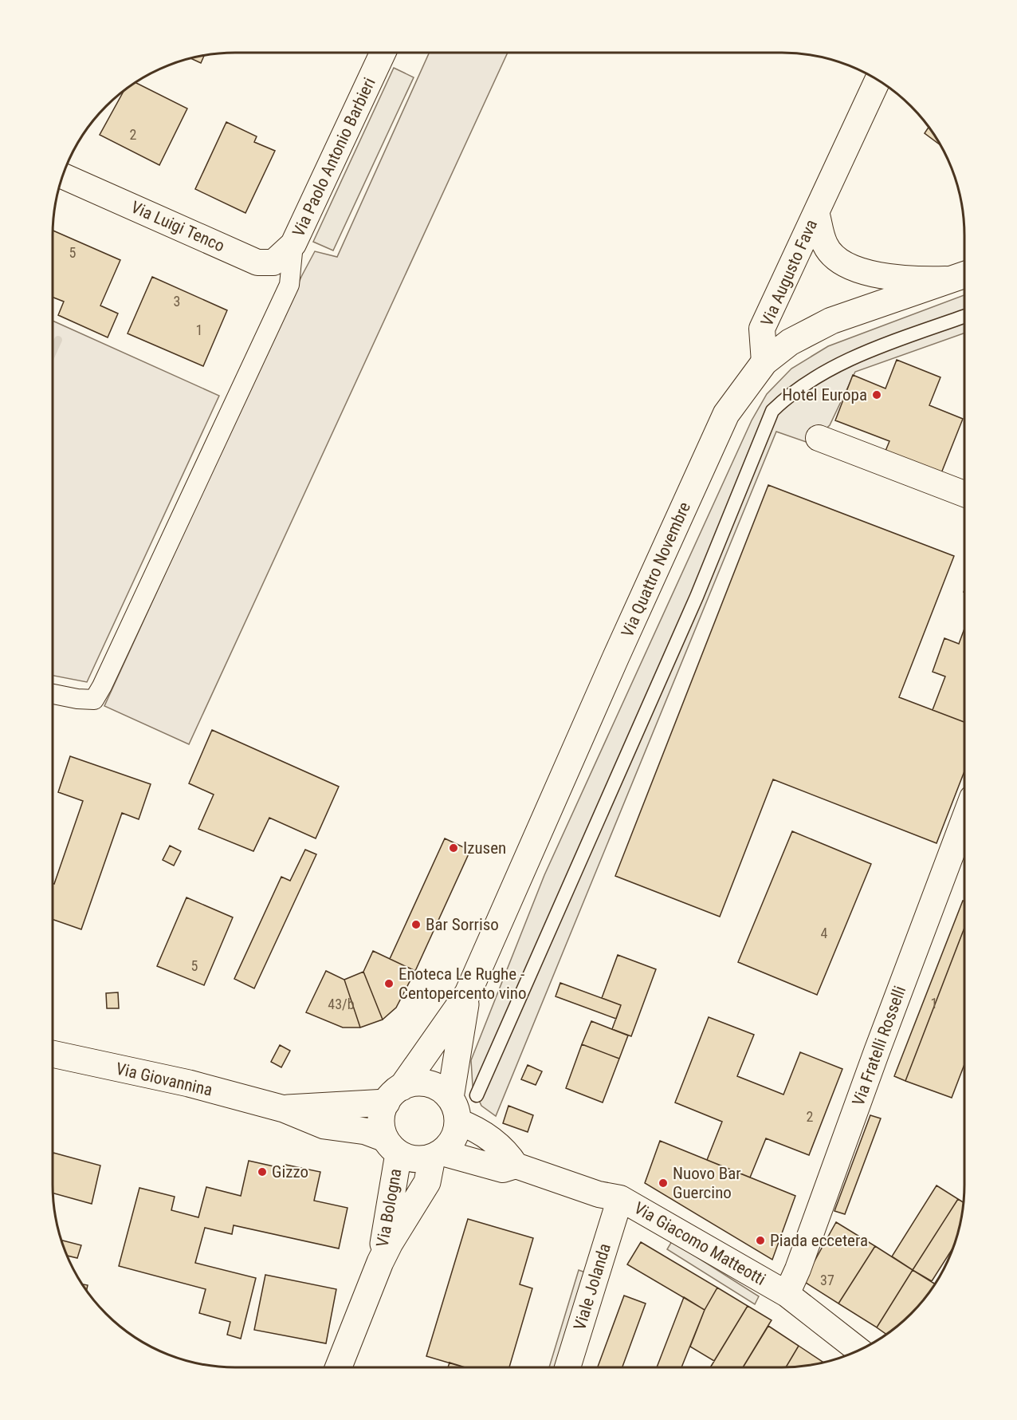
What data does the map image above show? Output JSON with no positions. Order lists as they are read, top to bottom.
{
  "streets": {
    "main road": ["Via Quattro Novembre", "Via Giovannina", "Via Bologna"],
    "street": [
      "Via Paolo Antonio Barbieri",
      "Via Luigi Tenco",
      "Via Augusto Fava",
      "Via Fratelli Rosselli",
      "Via Giacomo Matteotti",
      "Viale Jolanda"
    ]
  },
  "crossings": [
    ["Via Paolo Antonio Barbieri", "Via Luigi Tenco"],
    ["Via Augusto Fava", "Via Quattro Novembre"],
    ["Via Quattro Novembre", "Via Giovannina"],
    ["Via Quattro Novembre", "Via Bologna"],
    ["Via Quattro Novembre", "Via Giacomo Matteotti"],
    ["Via Fratelli Rosselli", "Via Giacomo Matteotti"],
    ["Via Giovannina", "Via Bologna"],
    ["Via Giovannina", "Via Giacomo Matteotti"],
    ["Via Bologna", "Via Giacomo Matteotti"],
    ["Via Giacomo Matteotti", "Viale Jolanda"]
  ],
  "places": [
    "Hotel Europa",
    "Izusen",
    "Bar Sorriso",
    "Enoteca Le Rughe - Centopercento vino",
    "Gizzo",
    "Nuovo Bar Guercino",
    "Piada eccetera"
  ],
  "house_numbers": [
    "2",
    "5",
    "3",
    "1",
    "4",
    "5",
    "1",
    "43/b",
    "2",
    "37"
  ]
}
